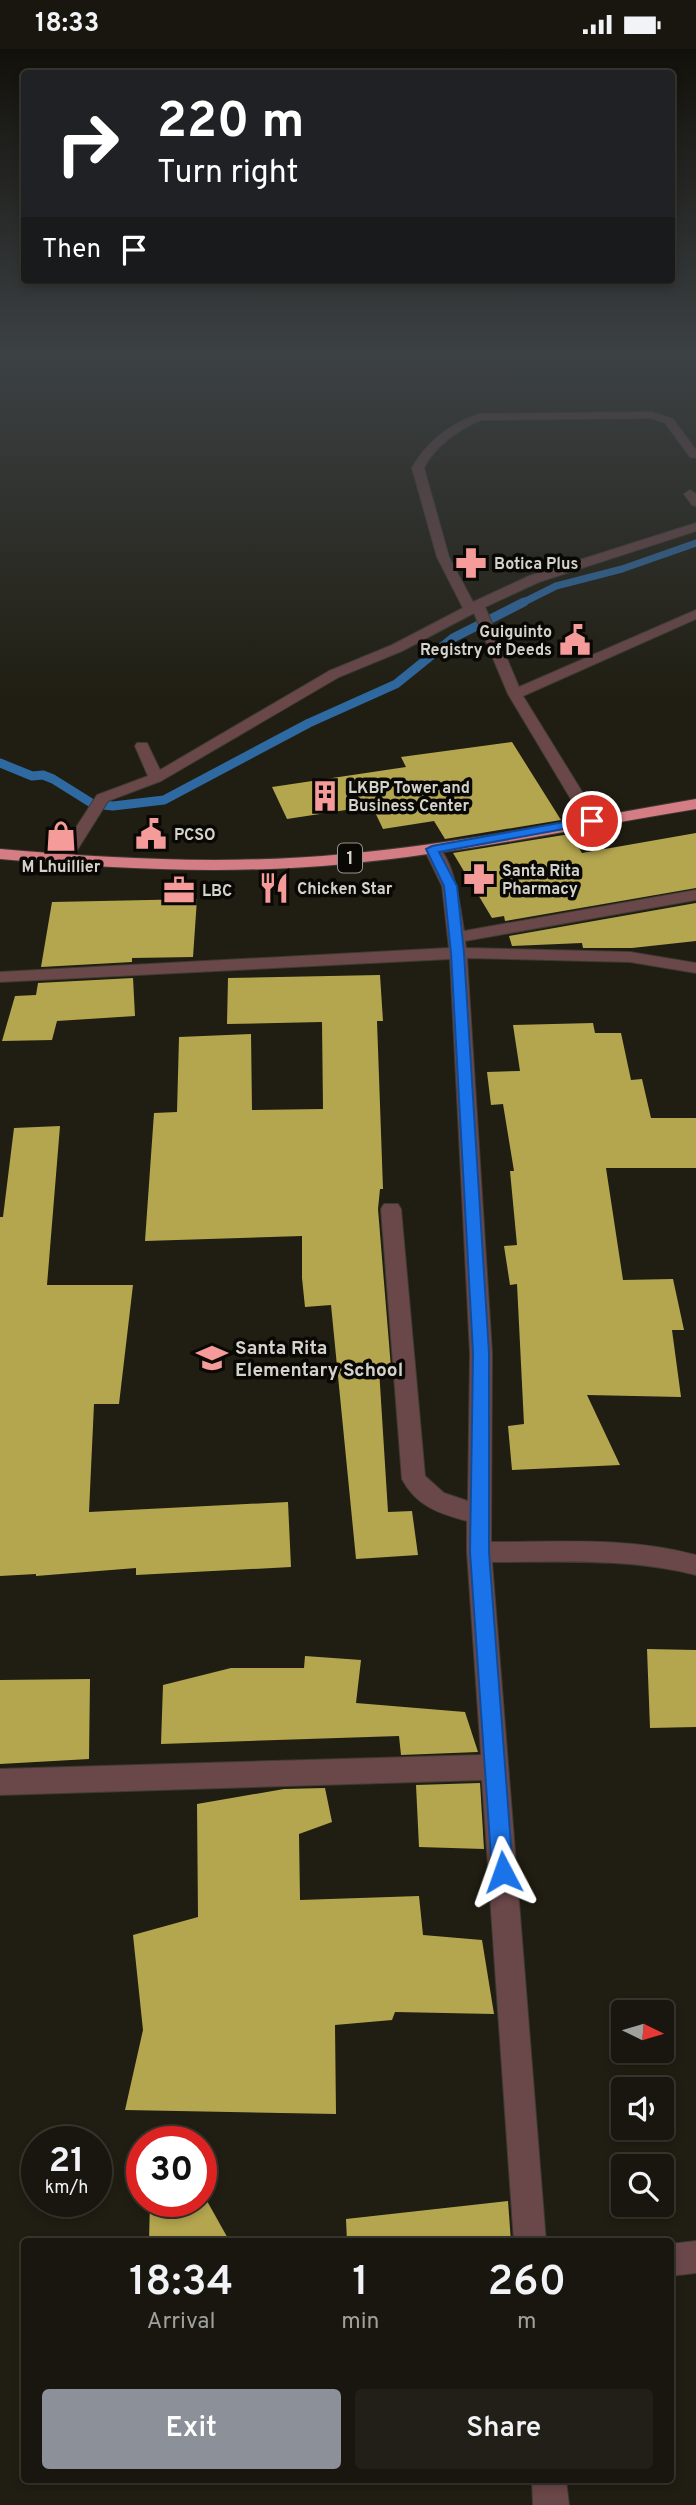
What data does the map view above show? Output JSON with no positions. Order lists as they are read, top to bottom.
{
  "streets": {
    "highway": ["1"]
  },
  "places": {
    "pharmacy": ["Botica Plus", "Santa Rita Pharmacy"],
    "public building": ["Guiguinto Registry of Deeds", "PCSO"],
    "building": ["LKBP Tower and Business Center"],
    "shop": ["M Lhuillier"],
    "restaurant": ["Chicken Star"],
    "office": ["LBC"],
    "school or university": ["Santa Rita Elementary School"]
  },
  "north": "right",
  "page": {
    "status": "18:33",
    "turn": ["220 m", "Turn right"],
    "then": "Then",
    "speed": "21 km/h",
    "limit": "30",
    "eta": [
      "18:34",
      "Arrival",
      "1",
      "min",
      "260",
      "m"
    ],
    "buttons": ["Exit", "Share"]
  }
}
